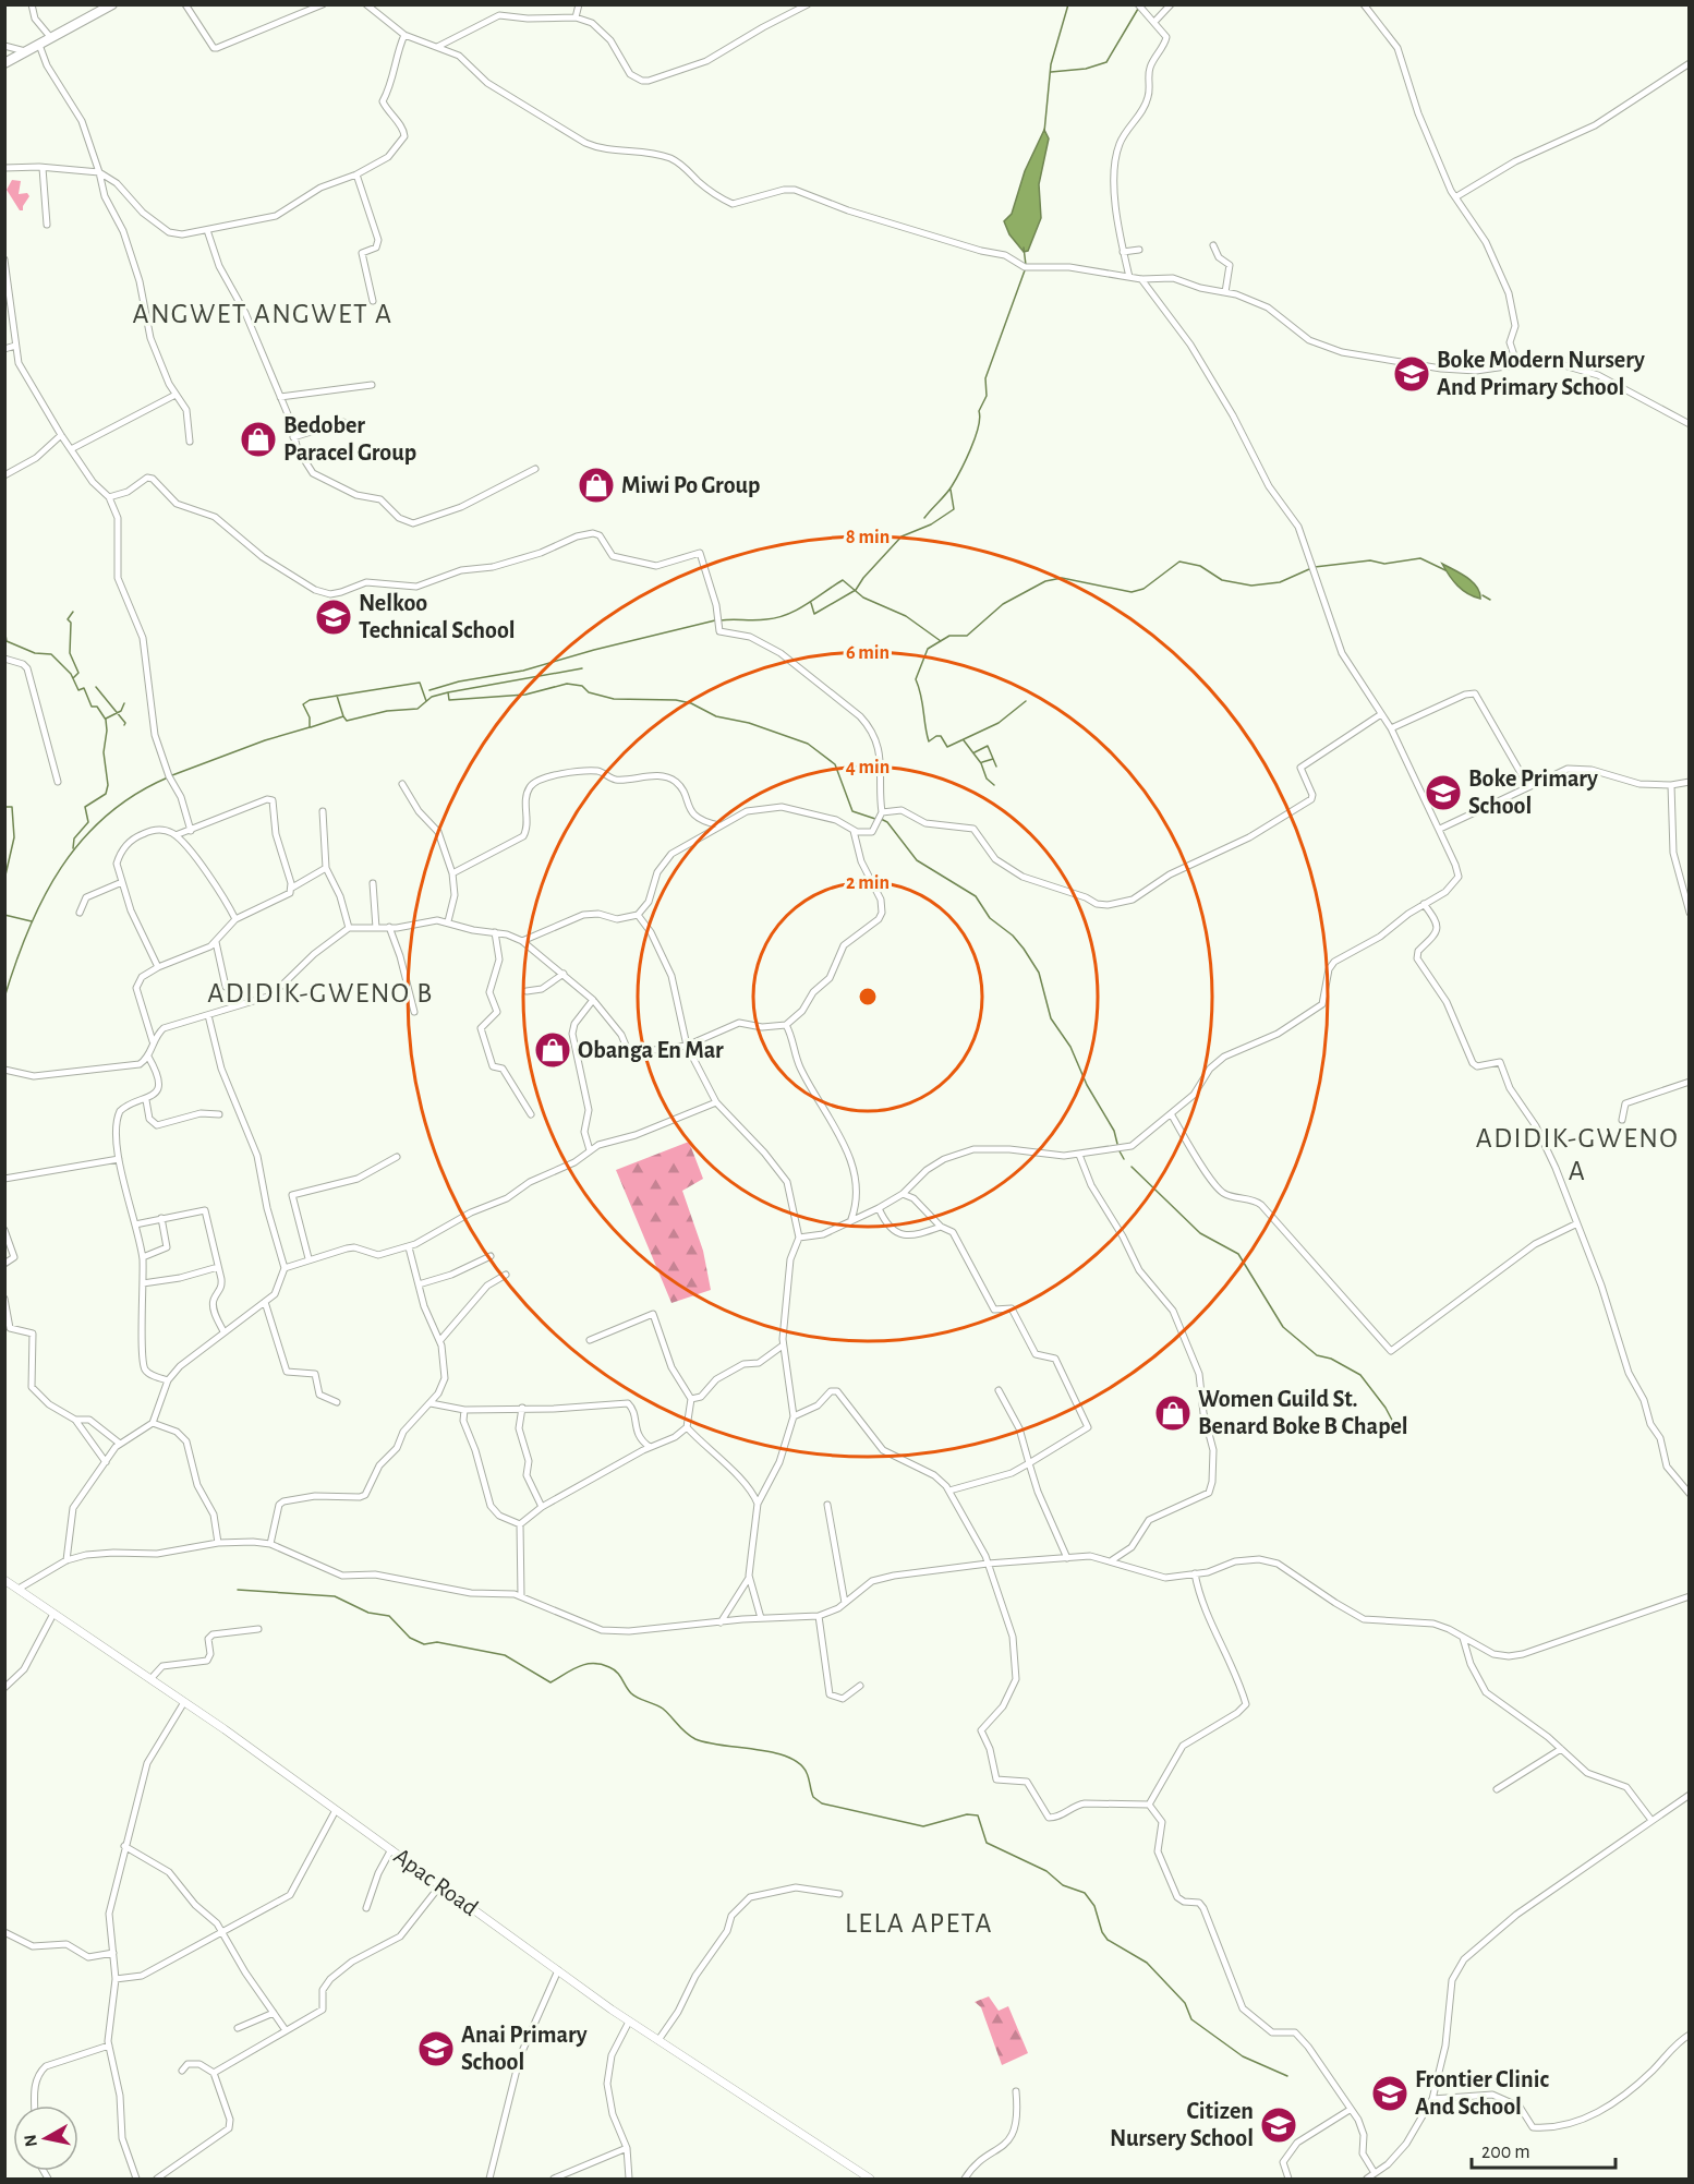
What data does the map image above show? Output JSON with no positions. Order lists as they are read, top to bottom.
{
  "streets": {
    "main road": ["Apac Road"]
  },
  "districts": [
    "ANGWET ANGWET A",
    "ADIDIK-GWENO B",
    "ADIDIK-GWENO A",
    "LELA APETA"
  ],
  "places": {
    "school or university": [
      "Boke Modern Nursery And Primary School",
      "Nelkoo Technical School",
      "Boke Primary School",
      "Anai Primary School",
      "Frontier Clinic And School",
      "Citizen Nursery School"
    ],
    "shop": [
      "Bedober Paracel Group",
      "Miwi Po Group",
      "Obanga En Mar",
      "Women Guild St. Benard Boke B Chapel"
    ]
  },
  "scale_bar": "200 m",
  "north": "left",
  "rings": [
    "8 min",
    "6 min",
    "4 min",
    "2 min"
  ]
}
